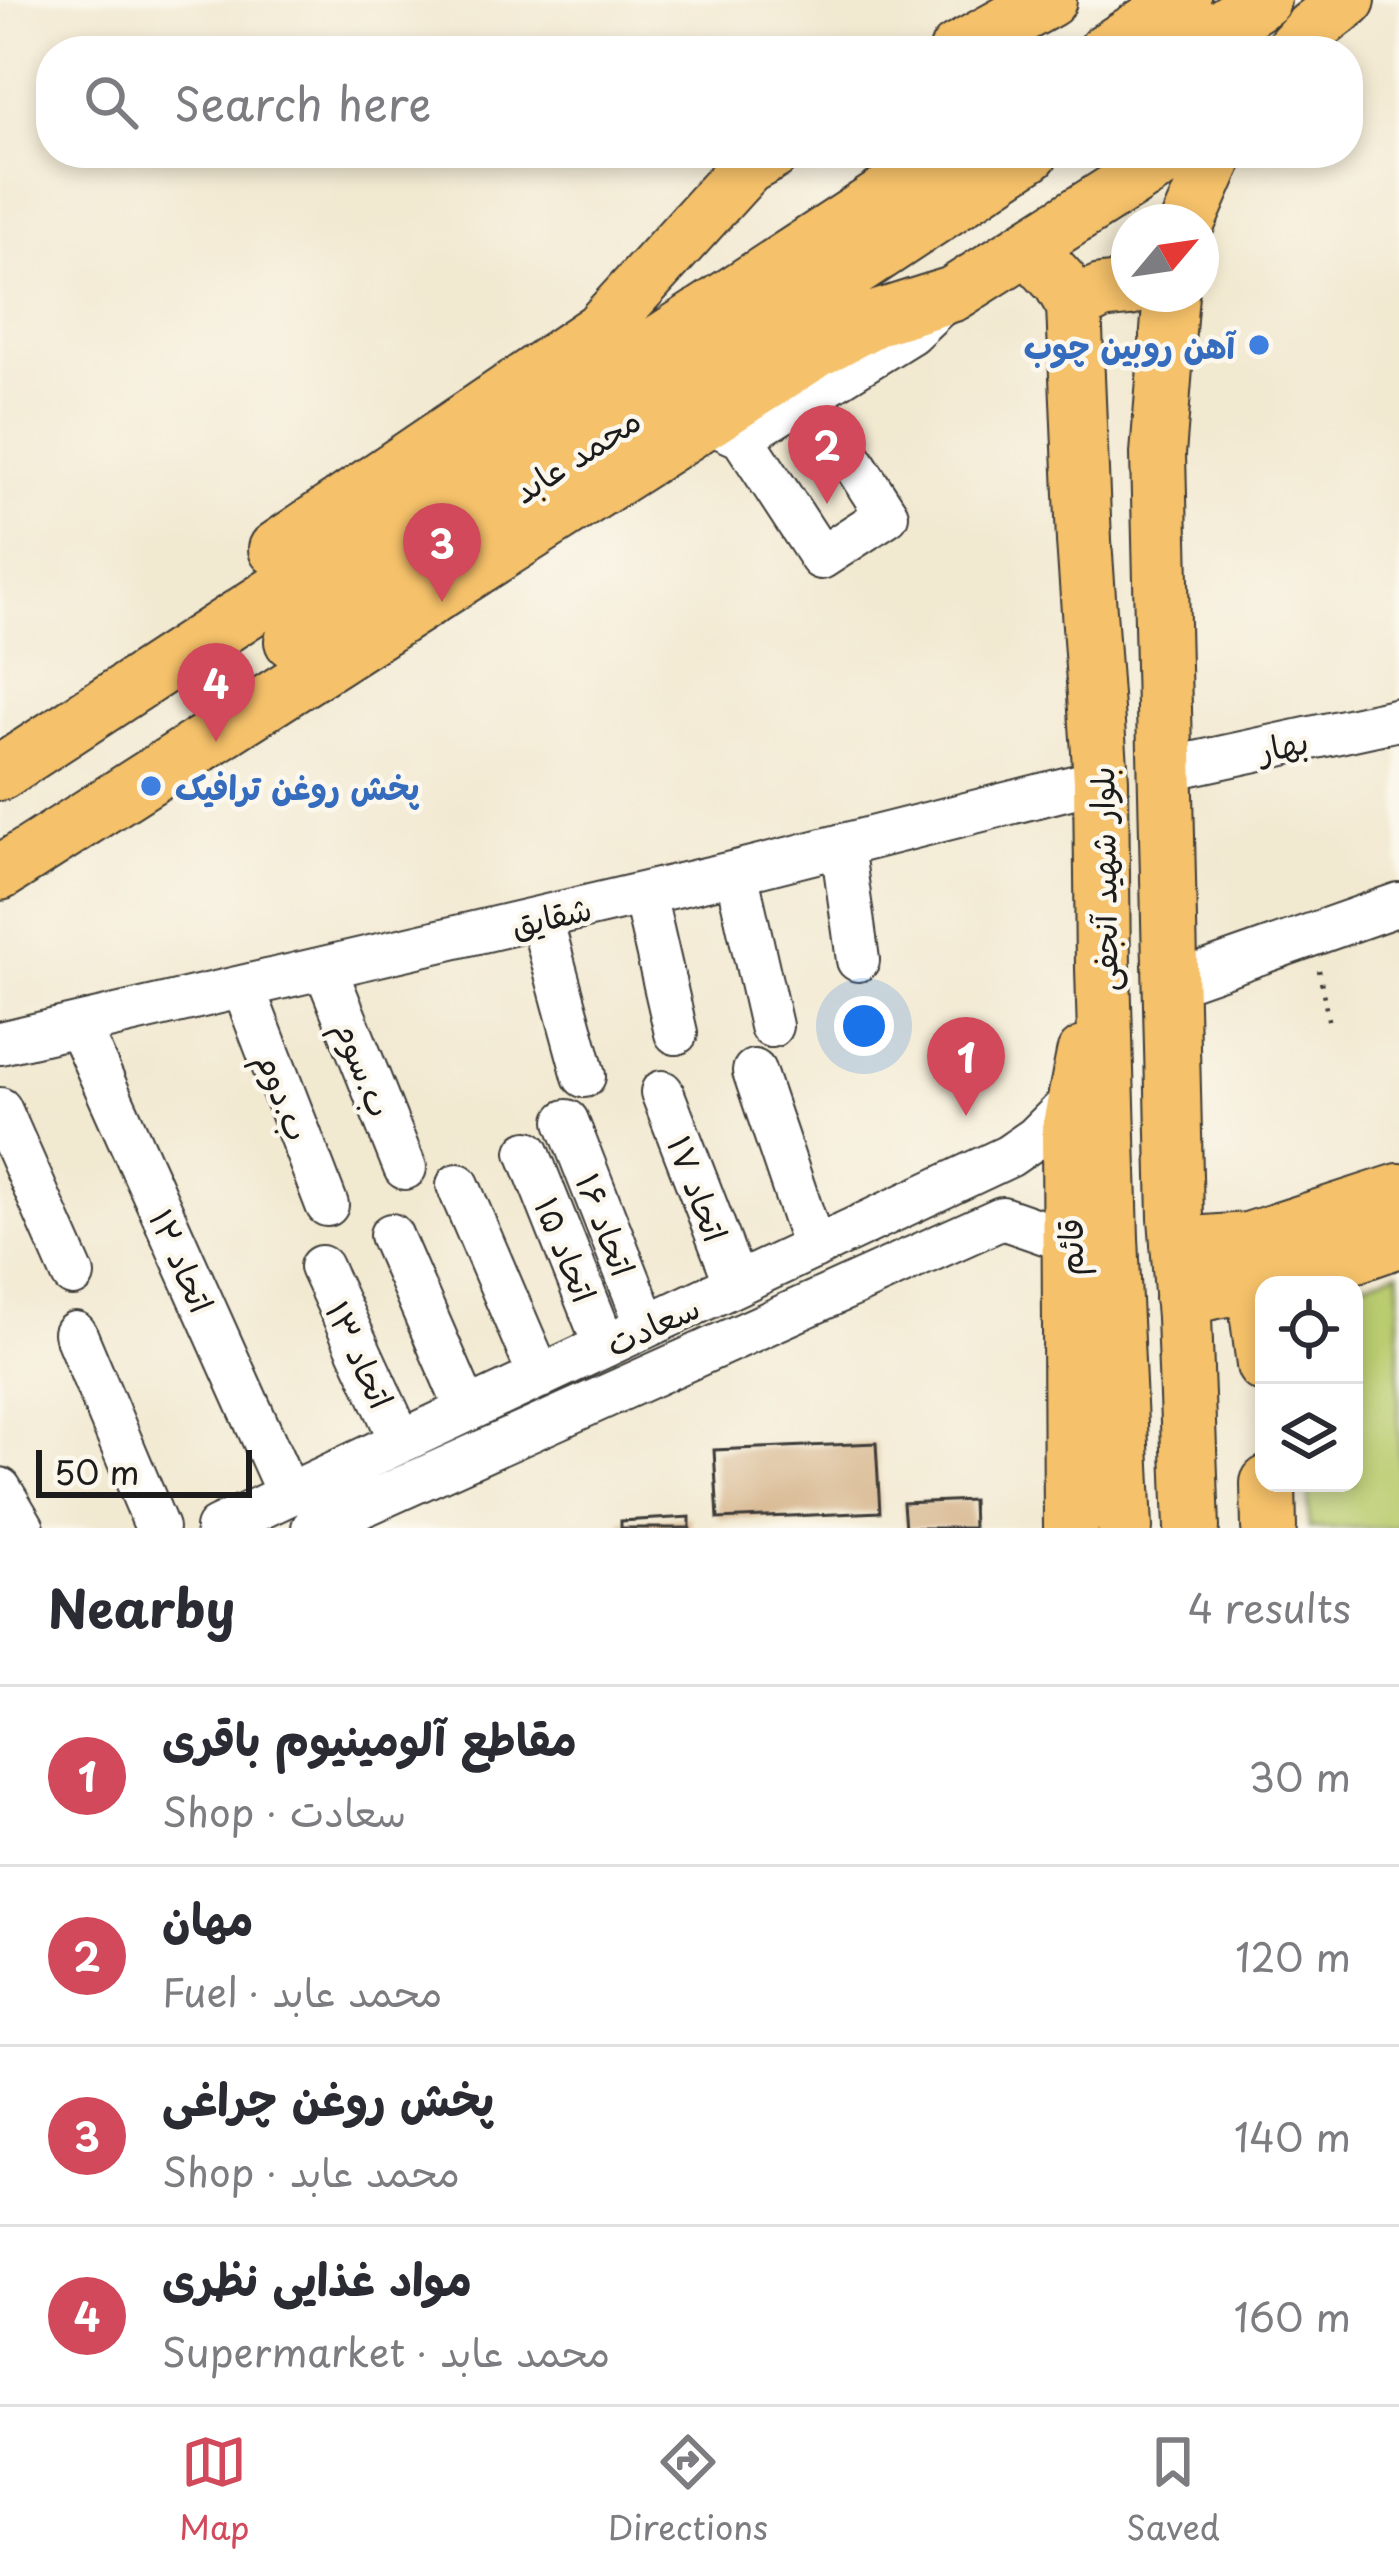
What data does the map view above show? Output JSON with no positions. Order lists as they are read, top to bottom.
{
  "streets": {
    "main road": ["محمد عابد", "بلوار شهید آنجفی", "قائم"],
    "street": [
      "بهار",
      "شقایق",
      "ب.سوم",
      "ب.دوم",
      "اتحاد ۱۷",
      "اتحاد ۱۶",
      "اتحاد ۱۵",
      "اتحاد ۱۲",
      "سعادت",
      "اتحاد ۱۳"
    ]
  },
  "crossings": [
    ["بهار", "بلوار شهید آنجفی"],
    ["بلوار شهید آنجفی", "شقایق"],
    ["بلوار شهید آنجفی", "قائم"],
    ["شقایق", "ب.سوم"],
    ["شقایق", "ب.دوم"],
    ["شقایق", "اتحاد ۱۲"],
    ["اتحاد ۱۷", "سعادت"],
    ["اتحاد ۱۶", "سعادت"],
    ["قائم", "سعادت"],
    ["اتحاد ۱۵", "سعادت"],
    ["اتحاد ۱۲", "سعادت"],
    ["سعادت", "اتحاد ۱۳"]
  ],
  "places": ["آهن روبین چوب", "پخش روغن ترافیک"],
  "scale_bar": "50 m",
  "north": "top right",
  "page": {
    "search": "Search here",
    "pins": [
      "2",
      "3",
      "4",
      "1"
    ],
    "scale": "50 m",
    "heading": ["Nearby", "4 results"],
    "list": [
      {
        "mark": "1",
        "name": "مقاطع آلومینیوم باقری",
        "note": "Shop · سعادت",
        "value": "30 m"
      },
      {
        "mark": "2",
        "name": "مهان",
        "note": "Fuel · محمد عابد",
        "value": "120 m"
      },
      {
        "mark": "3",
        "name": "پخش روغن چراغی",
        "note": "Shop · محمد عابد",
        "value": "140 m"
      },
      {
        "mark": "4",
        "name": "مواد غذایی نظری",
        "note": "Supermarket · محمد عابد",
        "value": "160 m"
      }
    ],
    "nav": ["Map", "Directions", "Saved"]
  }
}
